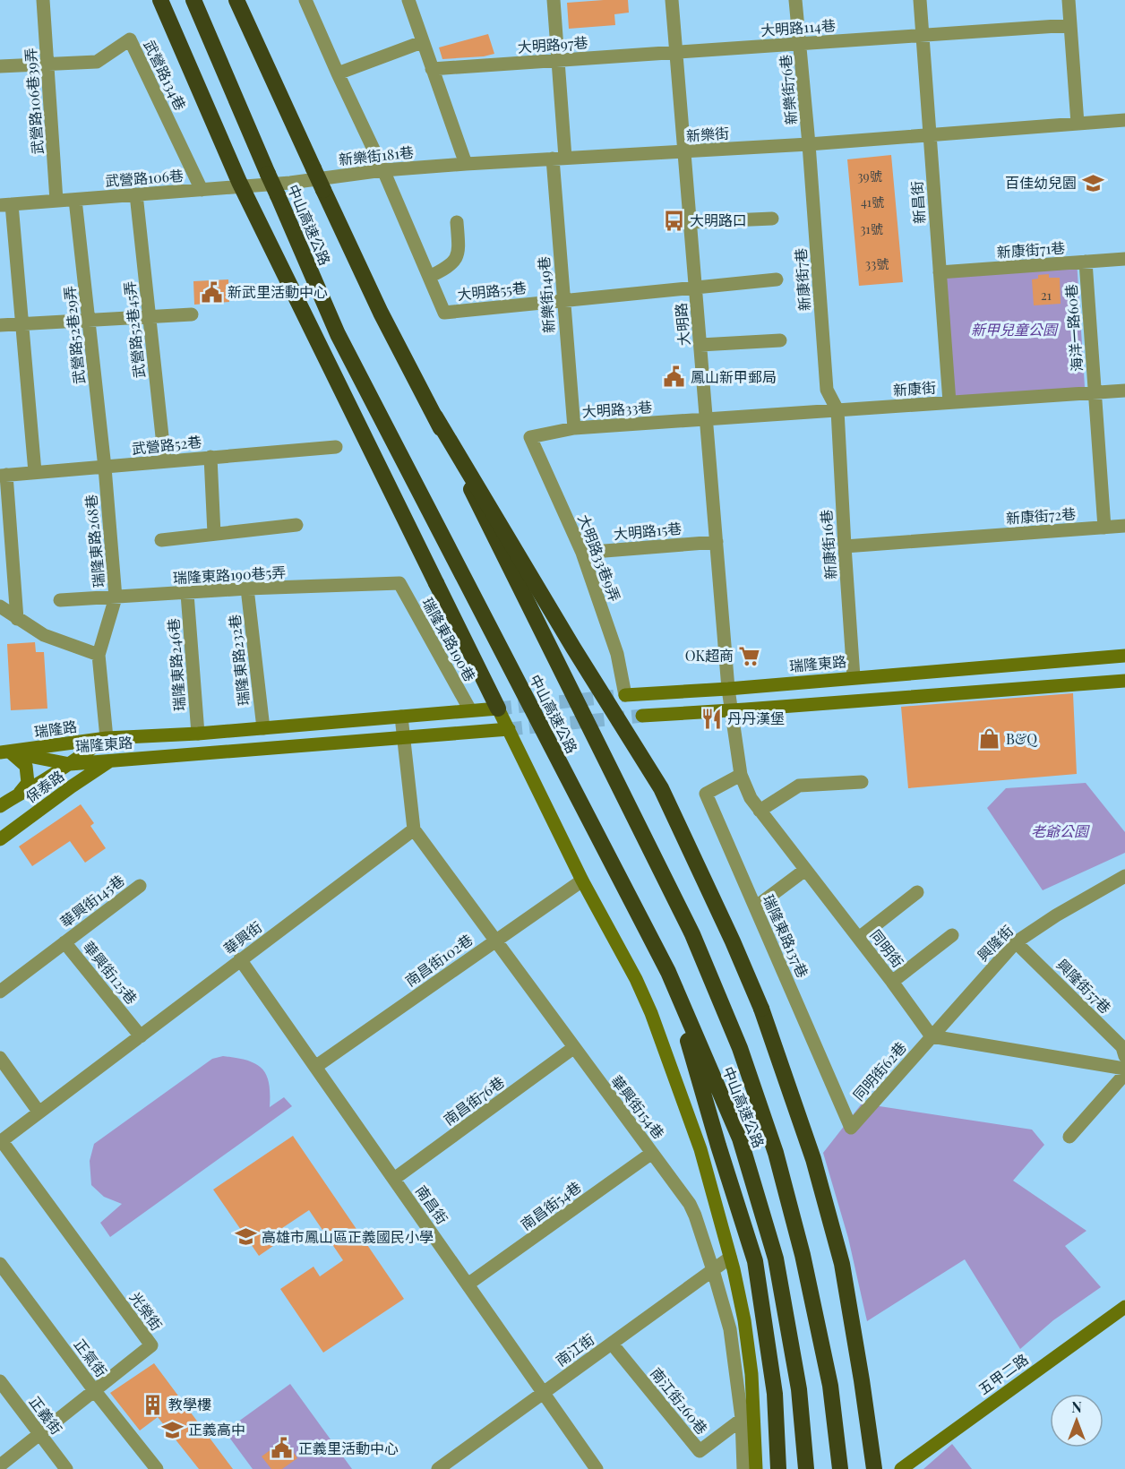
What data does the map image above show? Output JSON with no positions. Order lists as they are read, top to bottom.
{
  "streets": {
    "highway": ["中山高速公路"],
    "street": [
      "大明路114巷",
      "大明路97巷",
      "武營路134巷",
      "新樂街76巷",
      "武營路106巷39弄",
      "新樂街",
      "新樂街181巷",
      "武營路106巷",
      "新昌街",
      "新康街71巷",
      "新康街7巷",
      "大明路55巷",
      "新樂街149巷",
      "大明路",
      "海洋一路60巷",
      "武營路52巷45弄",
      "武營路52巷29弄",
      "新康街",
      "大明路33巷",
      "武營路52巷",
      "新康街72巷",
      "大明路15巷",
      "瑞隆東路268巷",
      "新康街16巷",
      "大明路33巷9弄",
      "瑞隆東路190巷5弄",
      "瑞隆東路190巷",
      "瑞隆東路232巷",
      "瑞隆東路",
      "瑞隆東路246巷",
      "瑞隆路",
      "保泰路",
      "華興街145巷",
      "瑞隆東路137巷",
      "華興街",
      "興隆街",
      "同明街",
      "南昌街102巷",
      "華興街125巷",
      "興隆街57巷",
      "同明街62巷",
      "南昌街76巷",
      "華興街154巷",
      "南昌街",
      "南昌街54巷",
      "光榮街",
      "南江街",
      "正氣街",
      "五甲二路",
      "南江街260巷",
      "正義街"
    ]
  },
  "crossings": [
    ["大明路114巷", "大明路97巷"],
    ["大明路114巷", "新樂街76巷"],
    ["大明路114巷", "新昌街"],
    ["大明路114巷", "大明路"],
    ["大明路97巷", "新樂街149巷"],
    ["大明路97巷", "大明路"],
    ["武營路134巷", "武營路106巷39弄"],
    ["武營路134巷", "武營路106巷"],
    ["新樂街76巷", "新樂街"],
    ["新樂街76巷", "新康街7巷"],
    ["武營路106巷39弄", "武營路106巷"],
    ["新樂街", "新樂街181巷"],
    ["新樂街", "新昌街"],
    ["新樂街", "新康街7巷"],
    ["新樂街", "新樂街149巷"],
    ["新樂街", "大明路"],
    ["新樂街181巷", "武營路106巷"],
    ["新樂街181巷", "大明路55巷"],
    ["武營路106巷", "武營路52巷45弄"],
    ["武營路106巷", "武營路52巷29弄"],
    ["新昌街", "新康街71巷"],
    ["新昌街", "新康街"],
    ["新康街71巷", "海洋一路60巷"],
    ["新康街7巷", "新康街"],
    ["新康街7巷", "新康街16巷"],
    ["大明路55巷", "新樂街149巷"],
    ["大明路55巷", "大明路"],
    ["新樂街149巷", "大明路33巷"],
    ["大明路", "新康街"],
    ["大明路", "大明路33巷"],
    ["大明路", "大明路15巷"],
    ["大明路", "瑞隆東路"],
    ["大明路", "同明街"],
    ["海洋一路60巷", "新康街"],
    ["武營路52巷45弄", "武營路52巷"],
    ["武營路52巷29弄", "武營路52巷"],
    ["武營路52巷29弄", "瑞隆東路268巷"],
    ["新康街", "大明路33巷"],
    ["新康街", "新康街16巷"],
    ["大明路33巷", "大明路33巷9弄"],
    ["武營路52巷", "瑞隆東路268巷"],
    ["新康街72巷", "新康街16巷"],
    ["大明路15巷", "大明路33巷9弄"],
    ["瑞隆東路268巷", "瑞隆東路190巷5弄"],
    ["瑞隆東路268巷", "瑞隆東路"],
    ["瑞隆東路268巷", "瑞隆路"],
    ["新康街16巷", "瑞隆東路"],
    ["大明路33巷9弄", "瑞隆東路"],
    ["瑞隆東路190巷5弄", "瑞隆東路190巷"],
    ["瑞隆東路190巷5弄", "瑞隆東路232巷"],
    ["瑞隆東路190巷5弄", "瑞隆東路246巷"],
    ["瑞隆東路190巷", "瑞隆東路"],
    ["瑞隆東路232巷", "瑞隆東路"],
    ["瑞隆東路", "瑞隆東路246巷"],
    ["瑞隆東路", "瑞隆路"],
    ["瑞隆東路", "保泰路"],
    ["瑞隆路", "保泰路"],
    ["華興街145巷", "華興街125巷"],
    ["瑞隆東路137巷", "同明街"],
    ["瑞隆東路137巷", "同明街62巷"],
    ["華興街", "華興街125巷"],
    ["華興街", "華興街154巷"],
    ["華興街", "南昌街"],
    ["華興街", "光榮街"],
    ["興隆街", "同明街"],
    ["興隆街", "興隆街57巷"],
    ["興隆街", "同明街62巷"],
    ["同明街", "同明街62巷"],
    ["南昌街102巷", "華興街154巷"],
    ["南昌街102巷", "南昌街"],
    ["南昌街76巷", "華興街154巷"],
    ["南昌街76巷", "南昌街"],
    ["華興街154巷", "南昌街54巷"],
    ["華興街154巷", "南江街"],
    ["華興街154巷", "南江街260巷"],
    ["南昌街", "南昌街54巷"],
    ["南昌街", "南江街"],
    ["光榮街", "正氣街"],
    ["光榮街", "正義街"],
    ["南江街", "南江街260巷"]
  ],
  "parks": ["新甲兒童公園", "老爺公園"],
  "places": {
    "school or university": ["百佳幼兒園", "高雄市鳳山區正義國民小學", "正義高中"],
    "bus stop": ["大明路口"],
    "public building": ["新武里活動中心", "鳳山新甲郵局", "正義里活動中心"],
    "supermarket": ["OK超商"],
    "restaurant": ["丹丹漢堡"],
    "shop": ["B&Q"],
    "building": ["教學樓"]
  },
  "house_numbers": [
    "39號",
    "41號",
    "31號",
    "33號",
    "21"
  ],
  "north": "top"
}
